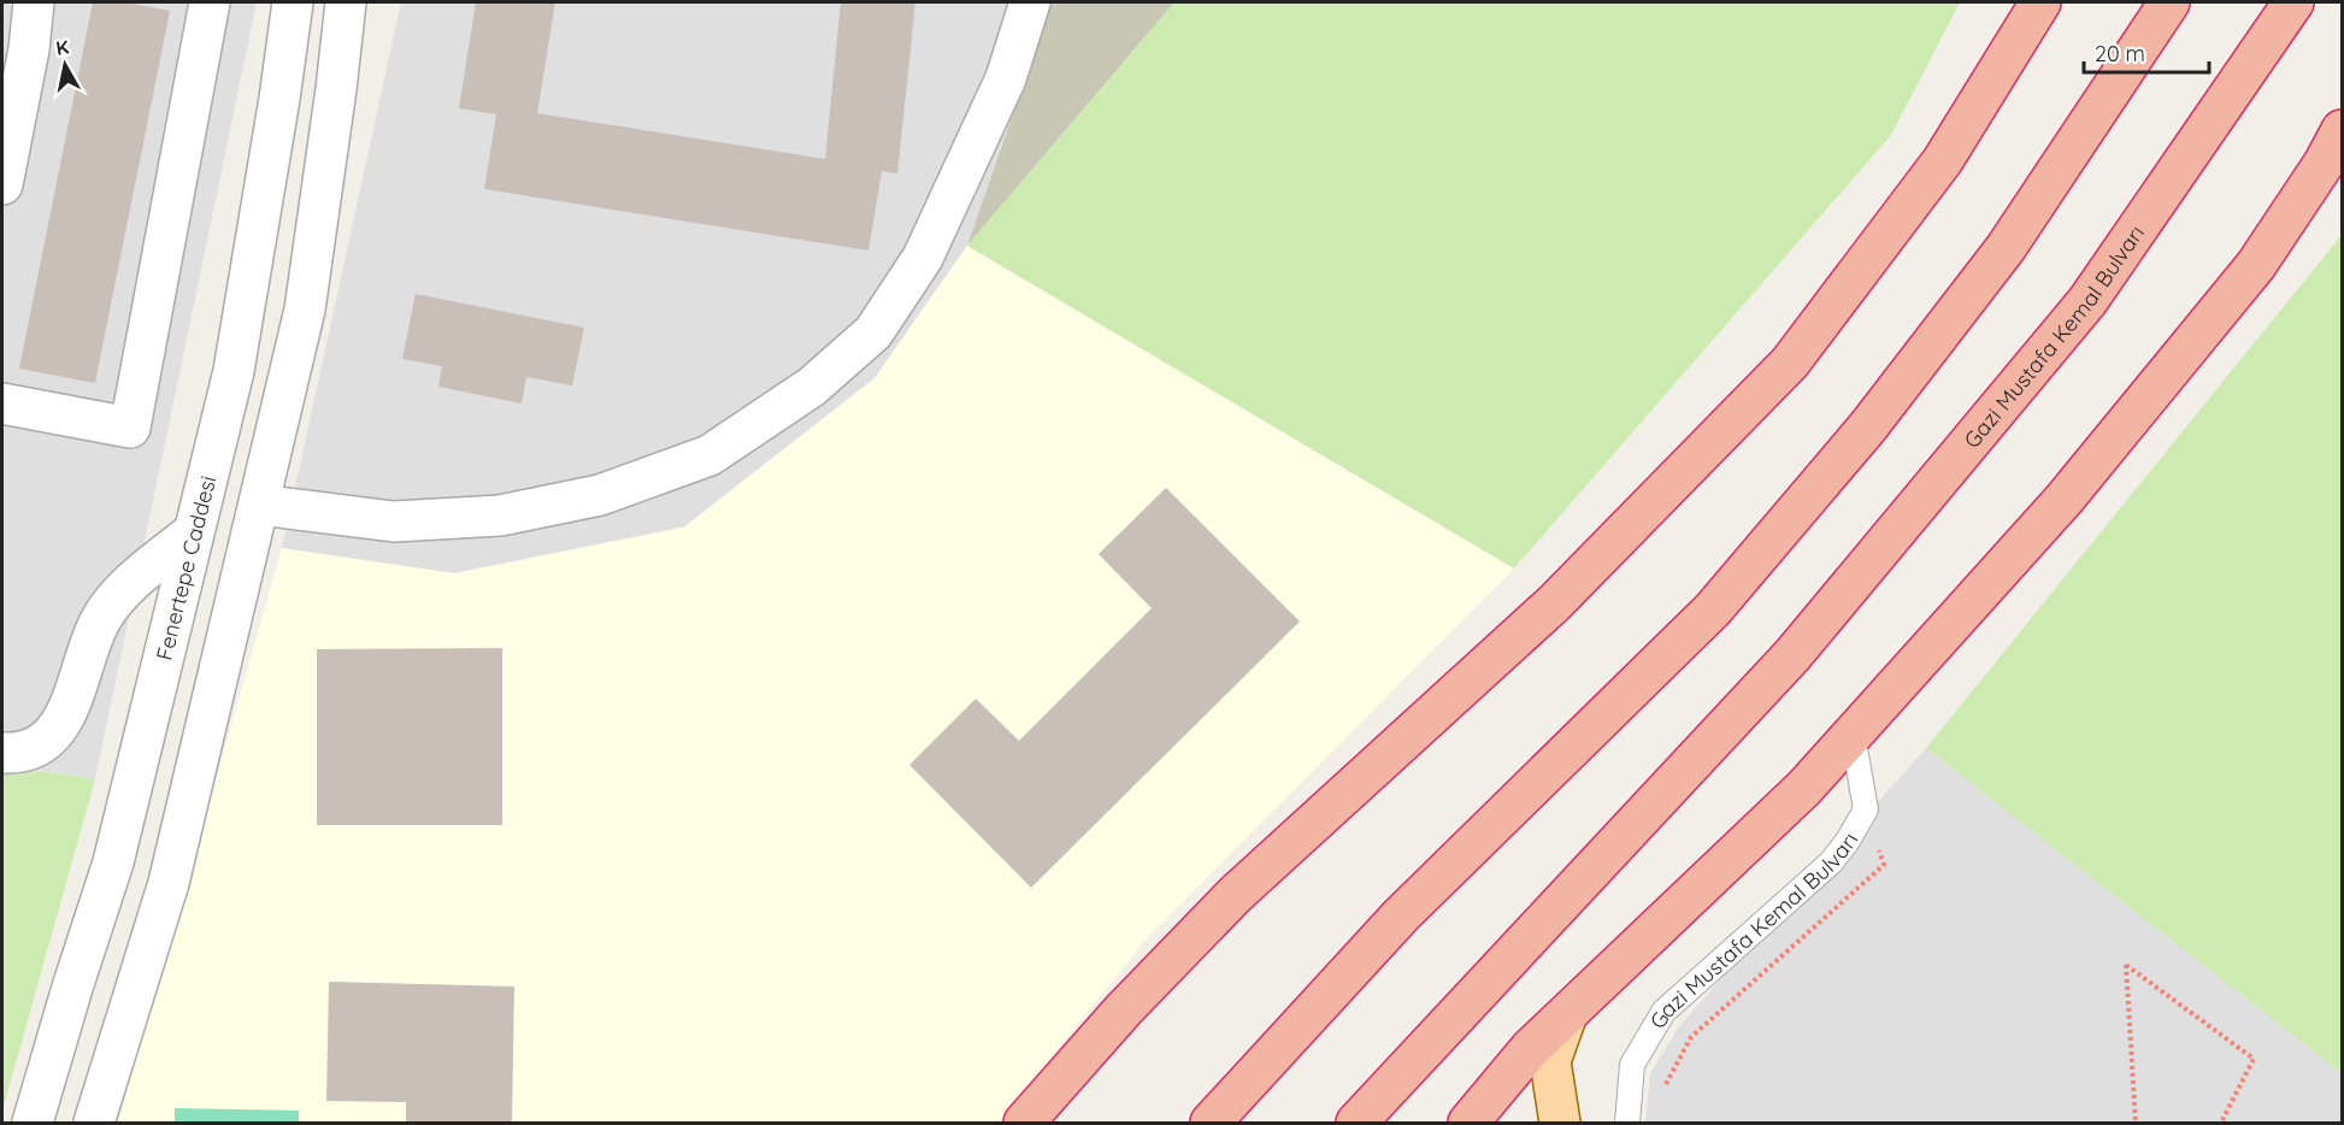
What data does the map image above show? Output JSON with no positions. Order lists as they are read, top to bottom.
{
  "streets": {
    "highway": ["Gazi Mustafa Kemal Bulvarı"],
    "street": ["Fenertepe Caddesi"]
  },
  "scale_bar": "20 m",
  "north": "top"
}
